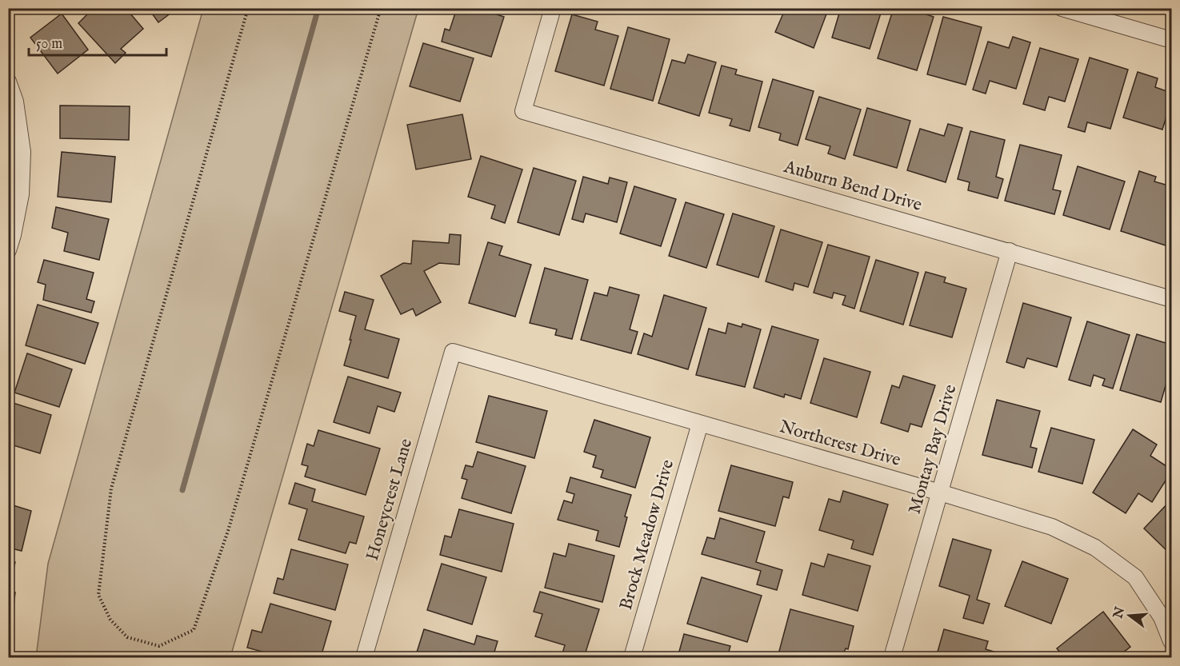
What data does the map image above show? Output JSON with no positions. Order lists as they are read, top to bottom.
{
  "streets": {
    "street": [
      "Auburn Bend Drive",
      "Northcrest Drive",
      "Montay Bay Drive",
      "Honeycrest Lane",
      "Brock Meadow Drive"
    ]
  },
  "crossings": [
    ["Auburn Bend Drive", "Montay Bay Drive"],
    ["Northcrest Drive", "Montay Bay Drive"],
    ["Northcrest Drive", "Honeycrest Lane"],
    ["Northcrest Drive", "Brock Meadow Drive"]
  ],
  "scale_bar": "50 m",
  "north": "left"
}
